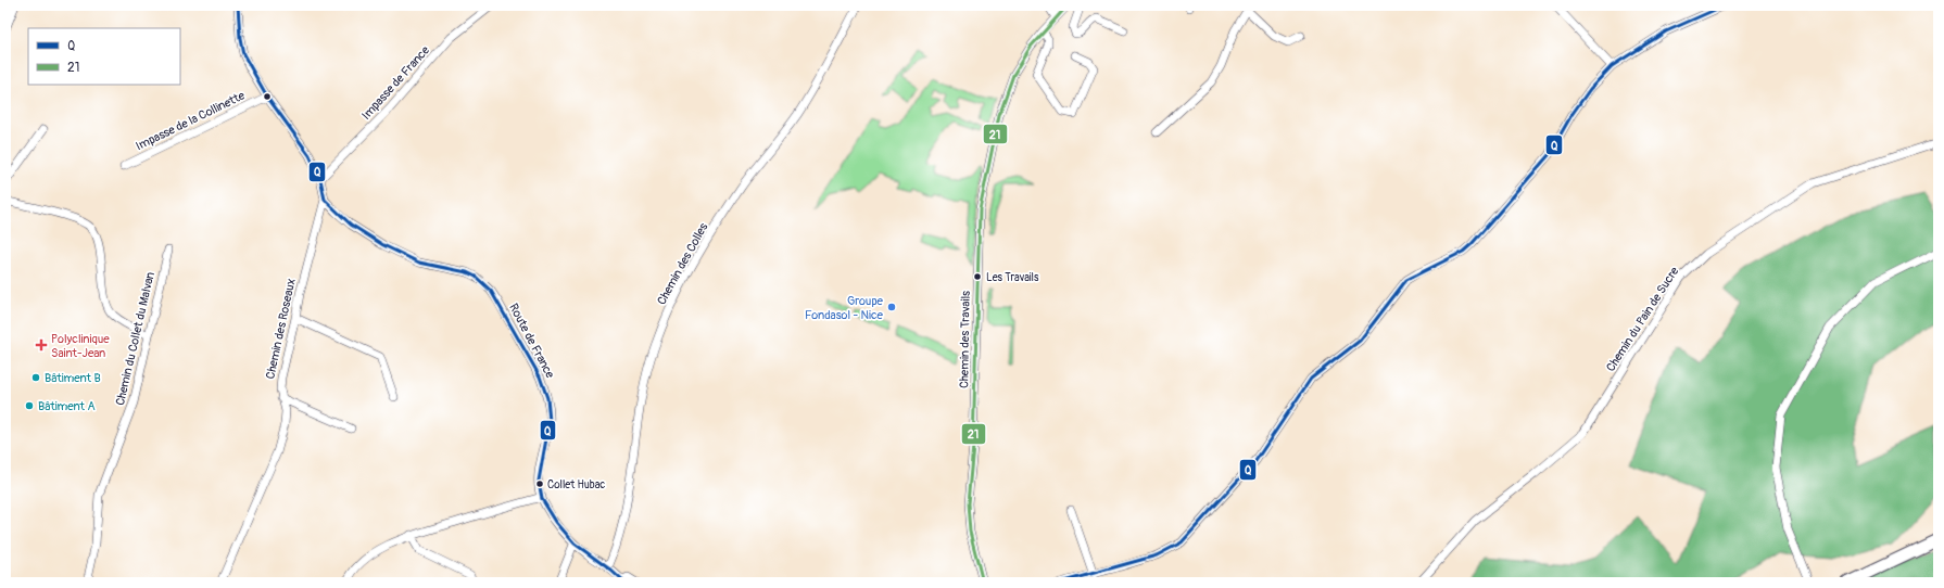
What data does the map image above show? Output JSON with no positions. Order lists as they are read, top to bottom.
{
  "streets": {
    "street": [
      "Impasse de France",
      "Impasse de la Collinette",
      "Chemin des Colles",
      "Chemin du Pain de Sucre",
      "Chemin des Roseaux",
      "Chemin du Collet du Malvan",
      "Chemin des Travails",
      "Route de France"
    ]
  },
  "crossings": [
    ["Chemin des Colles", "Route de France"],
    ["Chemin des Roseaux", "Route de France"]
  ],
  "places": {
    "other": [
      "Les Travails",
      "Groupe Fondasol - Nice",
      "Bâtiment B",
      "Bâtiment A",
      "Collet Hubac"
    ],
    "health": ["Polyclinique Saint-Jean"]
  },
  "lines": ["transit line Q", "transit line 21"],
  "legend": ["Q", "21"]
}
